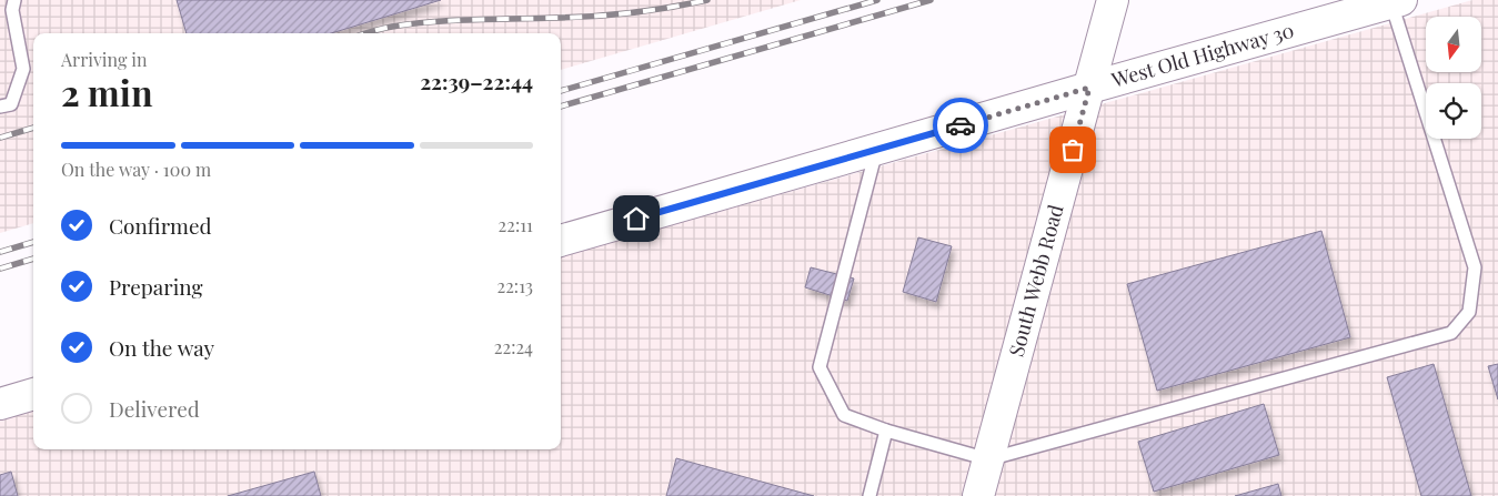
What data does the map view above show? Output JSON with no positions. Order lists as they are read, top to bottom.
{
  "streets": {
    "street": ["West Old Highway 30", "South Webb Road"]
  },
  "crossings": [
    ["West Old Highway 30", "South Webb Road"]
  ],
  "north": "bottom",
  "page": {
    "heading": ["2 min", "Arriving in", "22:39–22:44"],
    "bar": "On the way · 100 m",
    "list": [
      ["Confirmed", "22:11"],
      ["Preparing", "22:13"],
      ["On the way", "22:24"],
      "Delivered"
    ]
  }
}
